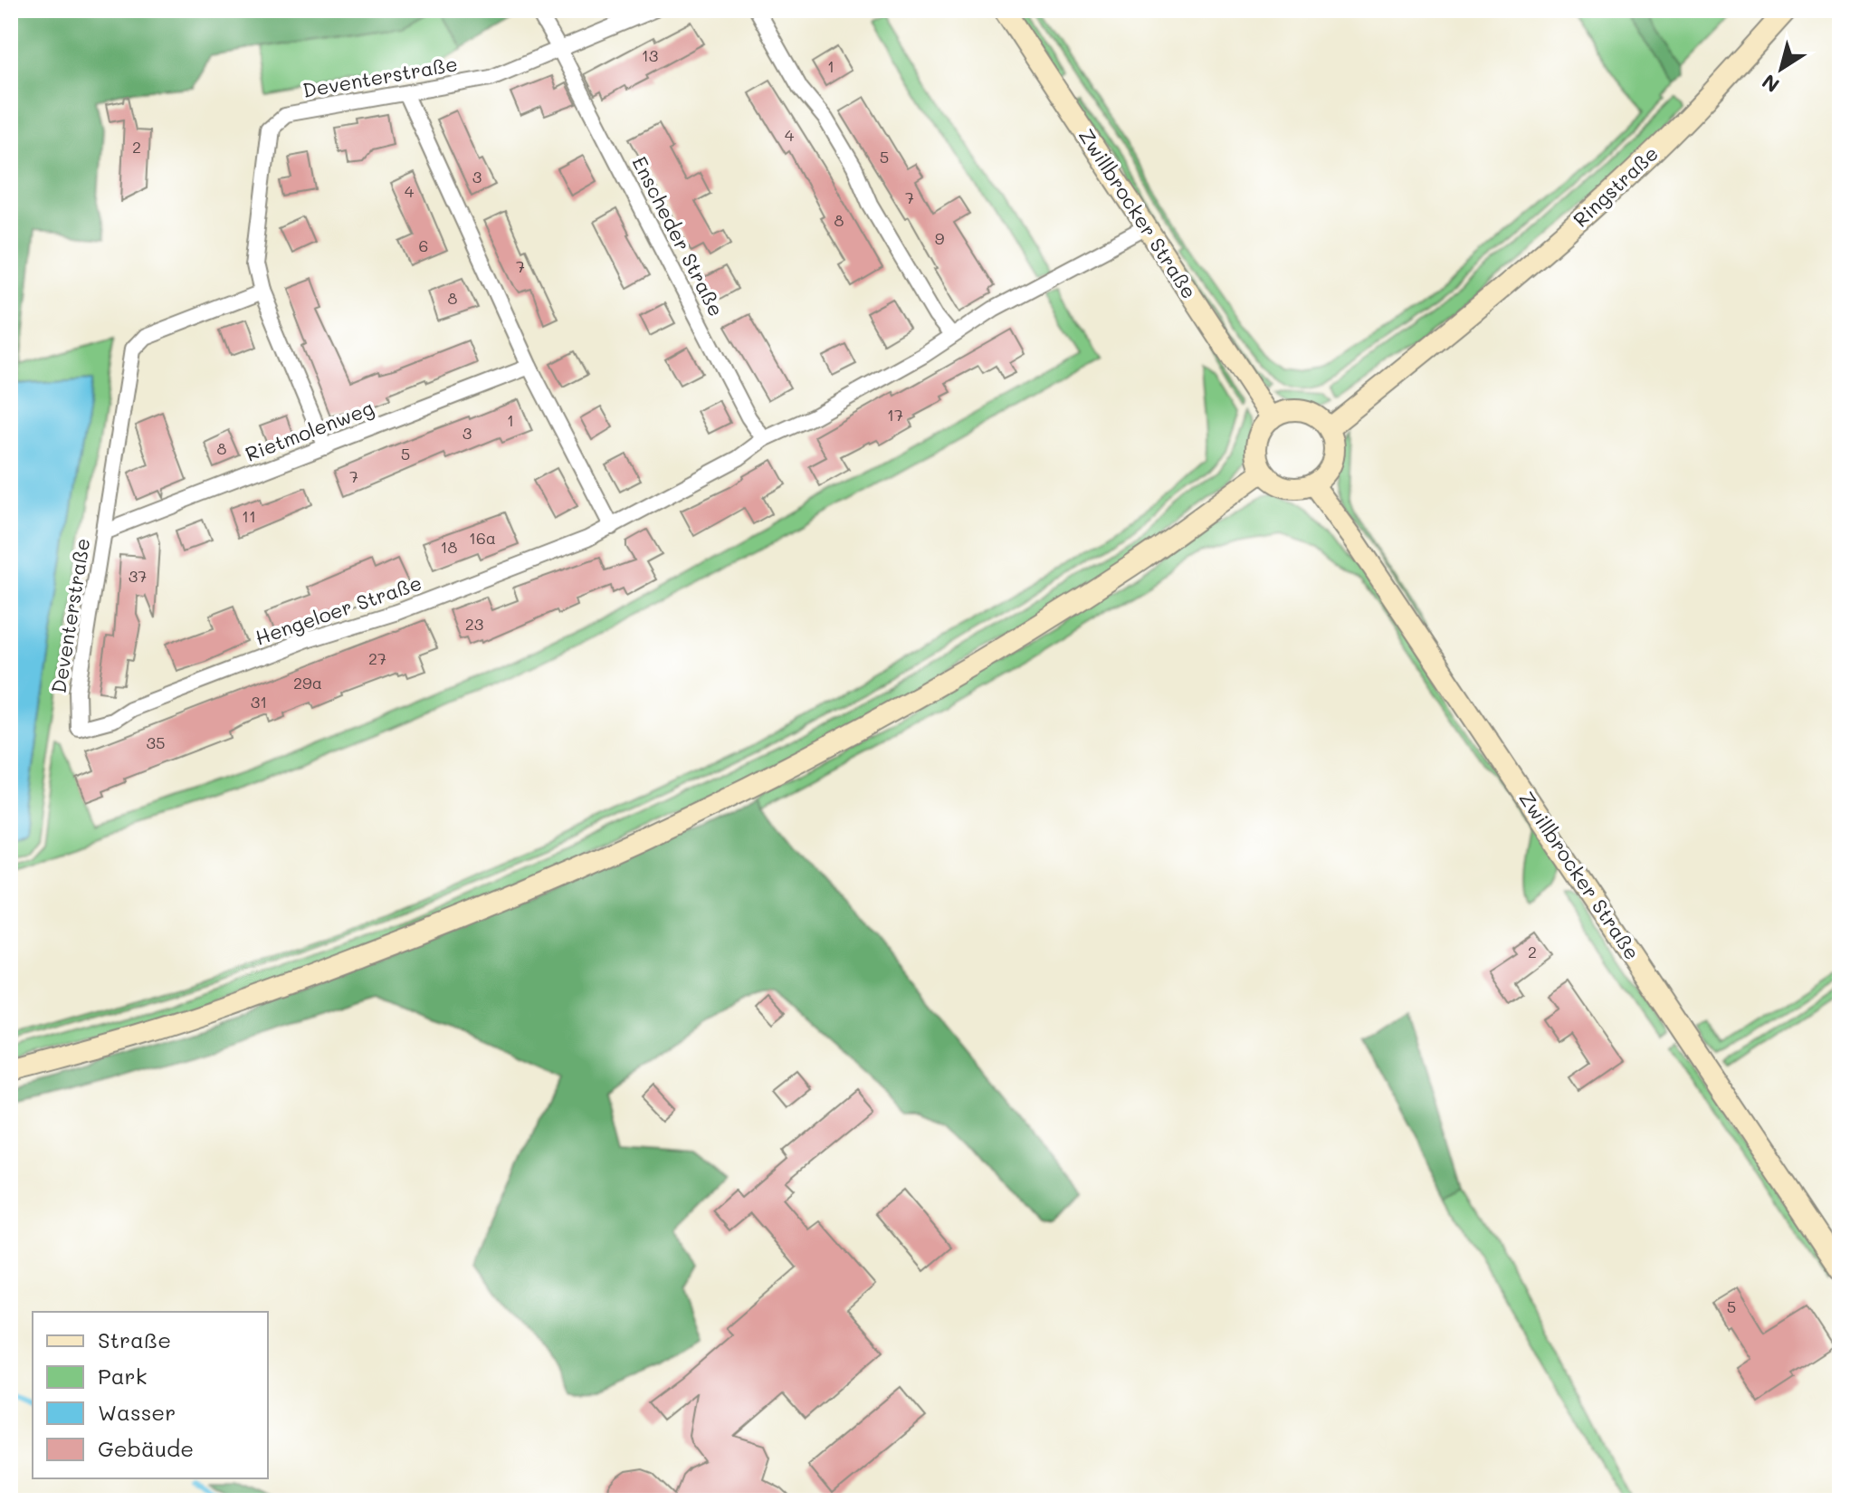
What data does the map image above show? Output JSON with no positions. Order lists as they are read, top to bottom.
{
  "streets": {
    "main road": ["Ringstraße", "Zwillbrocker Straße"],
    "street": [
      "Deventerstraße",
      "Enscheder Straße",
      "Rietmolenweg",
      "Hengeloer Straße"
    ]
  },
  "crossings": [
    ["Deventerstraße", "Enscheder Straße"],
    ["Deventerstraße", "Rietmolenweg"],
    ["Deventerstraße", "Hengeloer Straße"],
    ["Ringstraße", "Zwillbrocker Straße"],
    ["Enscheder Straße", "Hengeloer Straße"]
  ],
  "house_numbers": [
    "13",
    "1",
    "4",
    "2",
    "5",
    "3",
    "4",
    "7",
    "8",
    "9",
    "6",
    "7",
    "8",
    "17",
    "1",
    "3",
    "8",
    "5",
    "7",
    "11",
    "16a",
    "18",
    "37",
    "23",
    "27",
    "29a",
    "31",
    "35",
    "2",
    "5"
  ],
  "legend": [
    "Straße",
    "Park",
    "Wasser",
    "Gebäude"
  ],
  "north": "bottom left"
}
